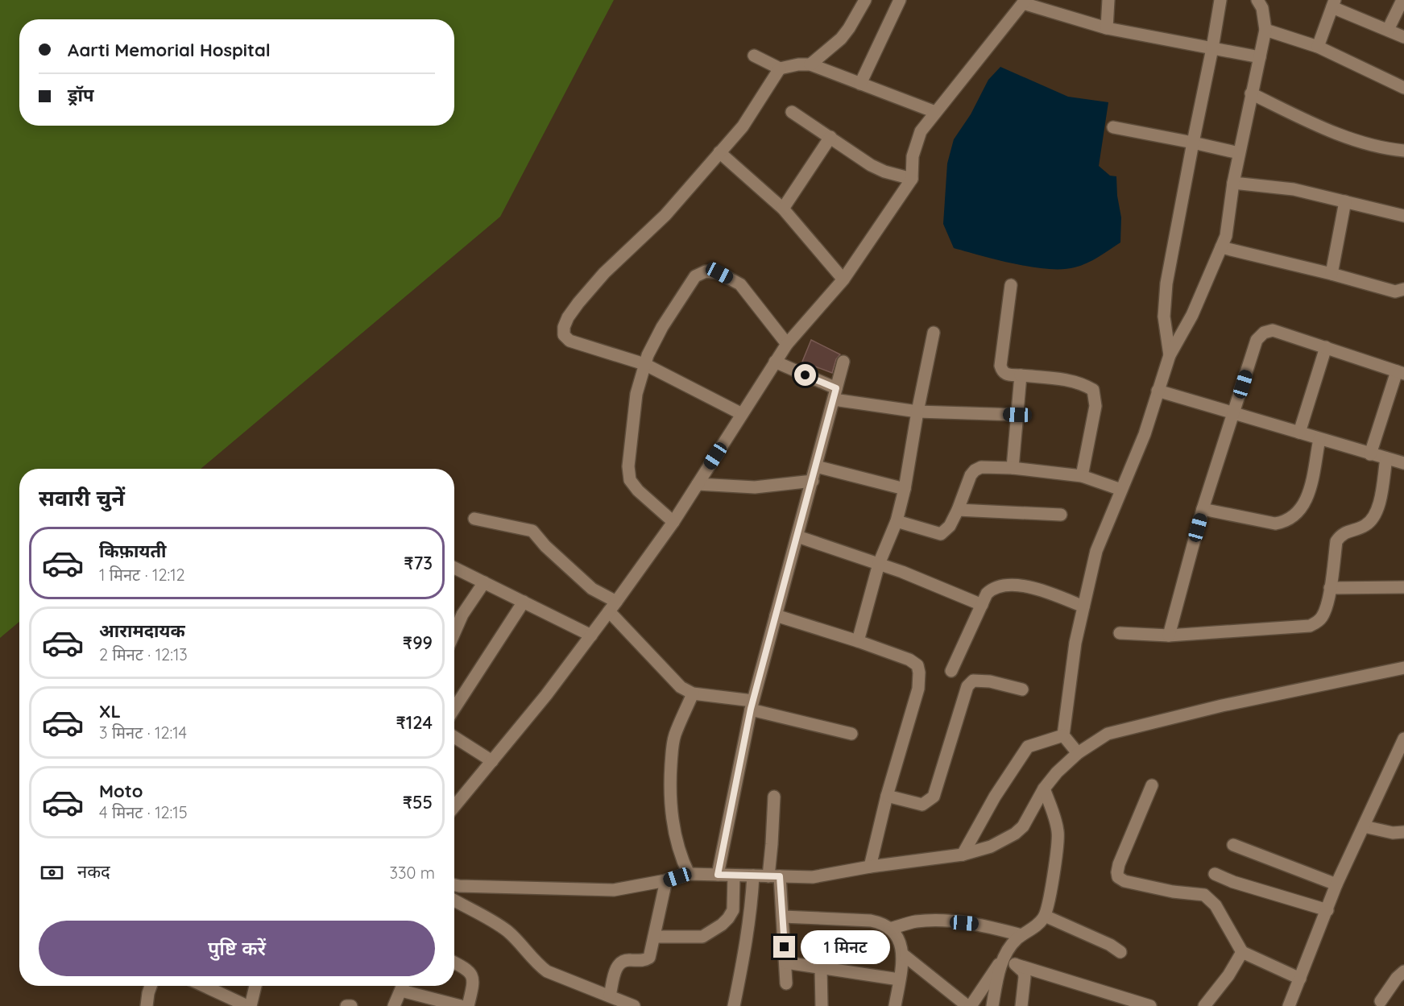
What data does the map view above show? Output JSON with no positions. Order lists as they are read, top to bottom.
{
  "page": {
    "banner": ["Aarti Memorial Hospital", "ड्रॉप"],
    "heading": "सवारी चुनें",
    "list": [
      {
        "name": "किफ़ायती",
        "note": "1 मिनट · 12:12",
        "value": "₹73"
      },
      {
        "name": "आरामदायक",
        "note": "2 मिनट · 12:13",
        "value": "₹99"
      },
      {
        "name": "XL",
        "note": "3 मिनट · 12:14",
        "value": "₹124"
      },
      {
        "name": "Moto",
        "note": "4 मिनट · 12:15",
        "value": "₹55"
      }
    ],
    "pay": ["नकद", "330 m"],
    "buttons": "पुष्टि करें",
    "bubble": "1 मिनट"
  }
}
